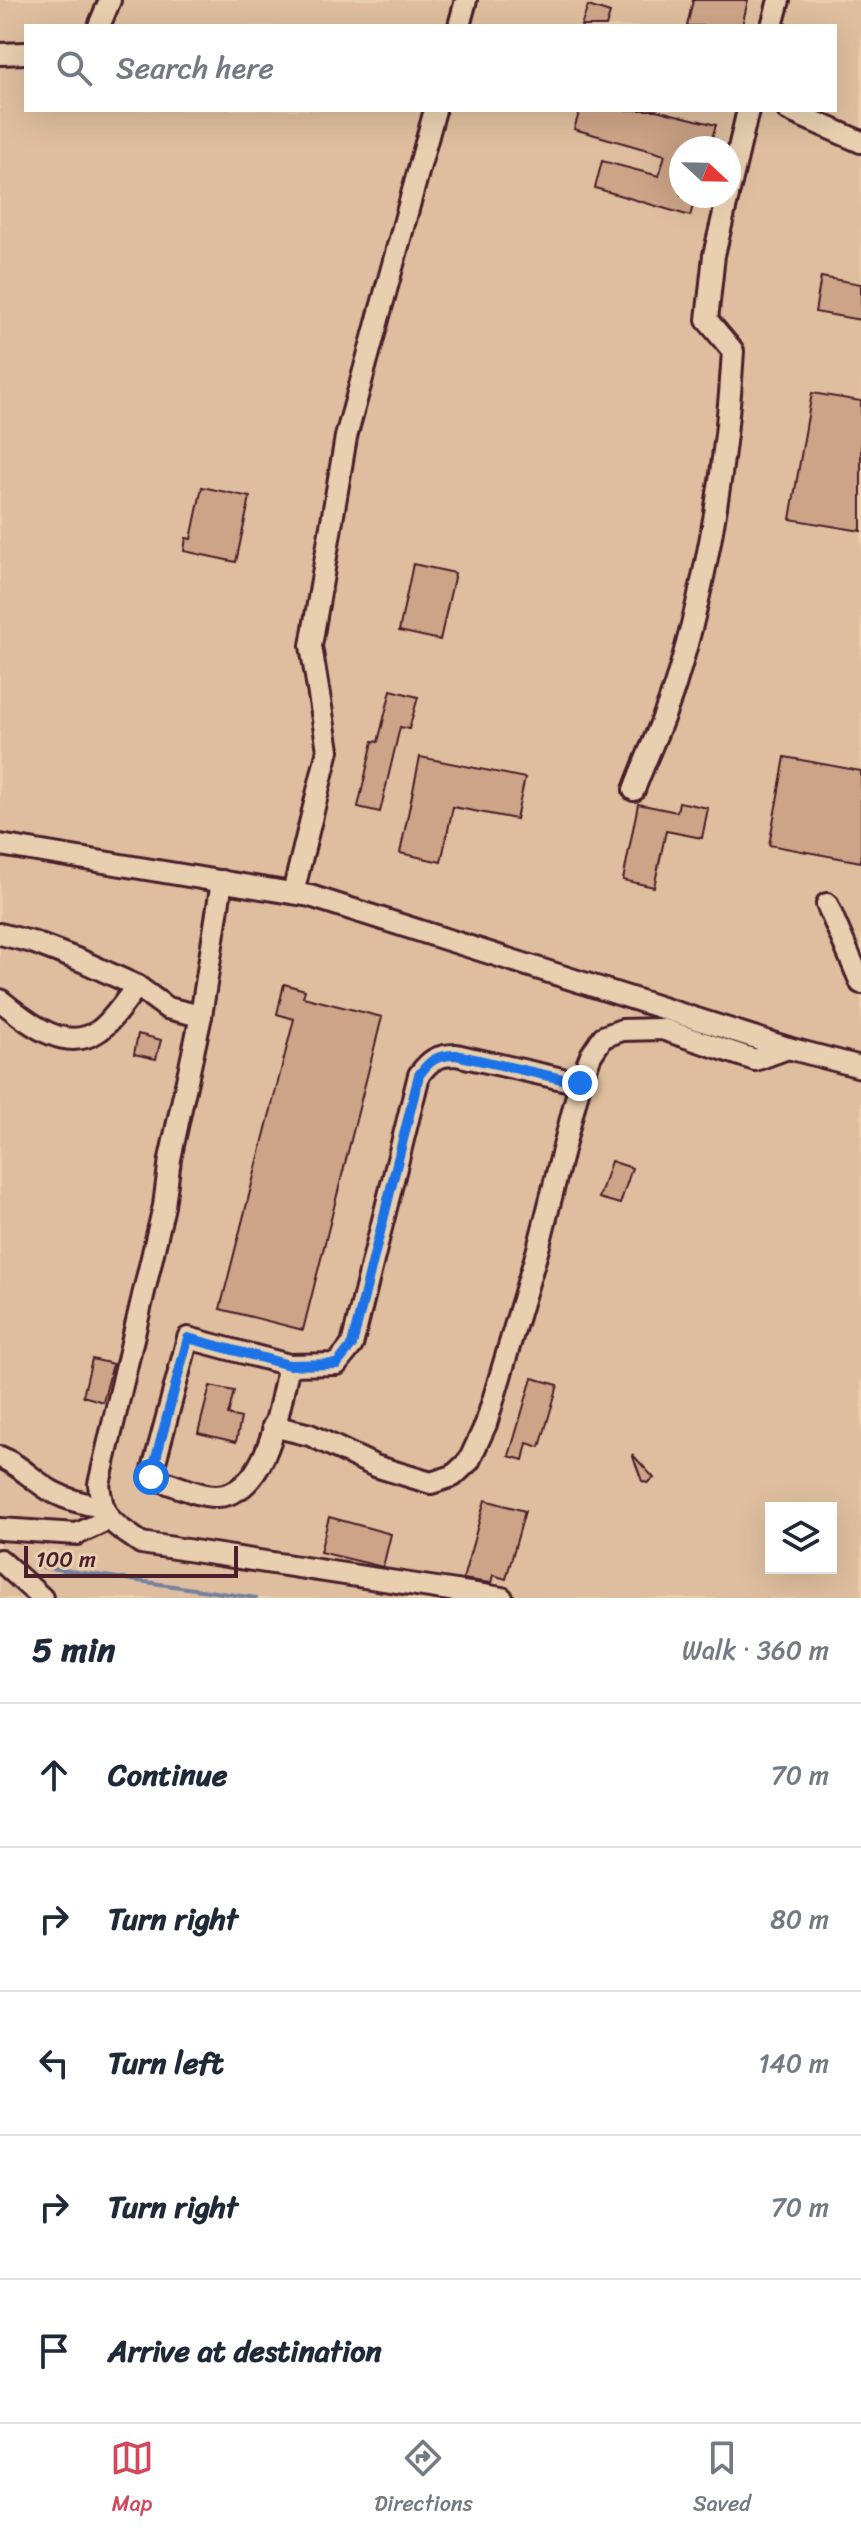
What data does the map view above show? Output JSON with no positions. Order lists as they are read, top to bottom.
{
  "scale_bar": "100 m",
  "north": "right",
  "page": {
    "search": "Search here",
    "scale": "100 m",
    "heading": ["5 min", "Walk · 360 m"],
    "list": [
      ["Continue", "70 m"],
      ["Turn right", "80 m"],
      ["Turn left", "140 m"],
      ["Turn right", "70 m"],
      "Arrive at destination"
    ],
    "nav": ["Map", "Directions", "Saved"]
  }
}
